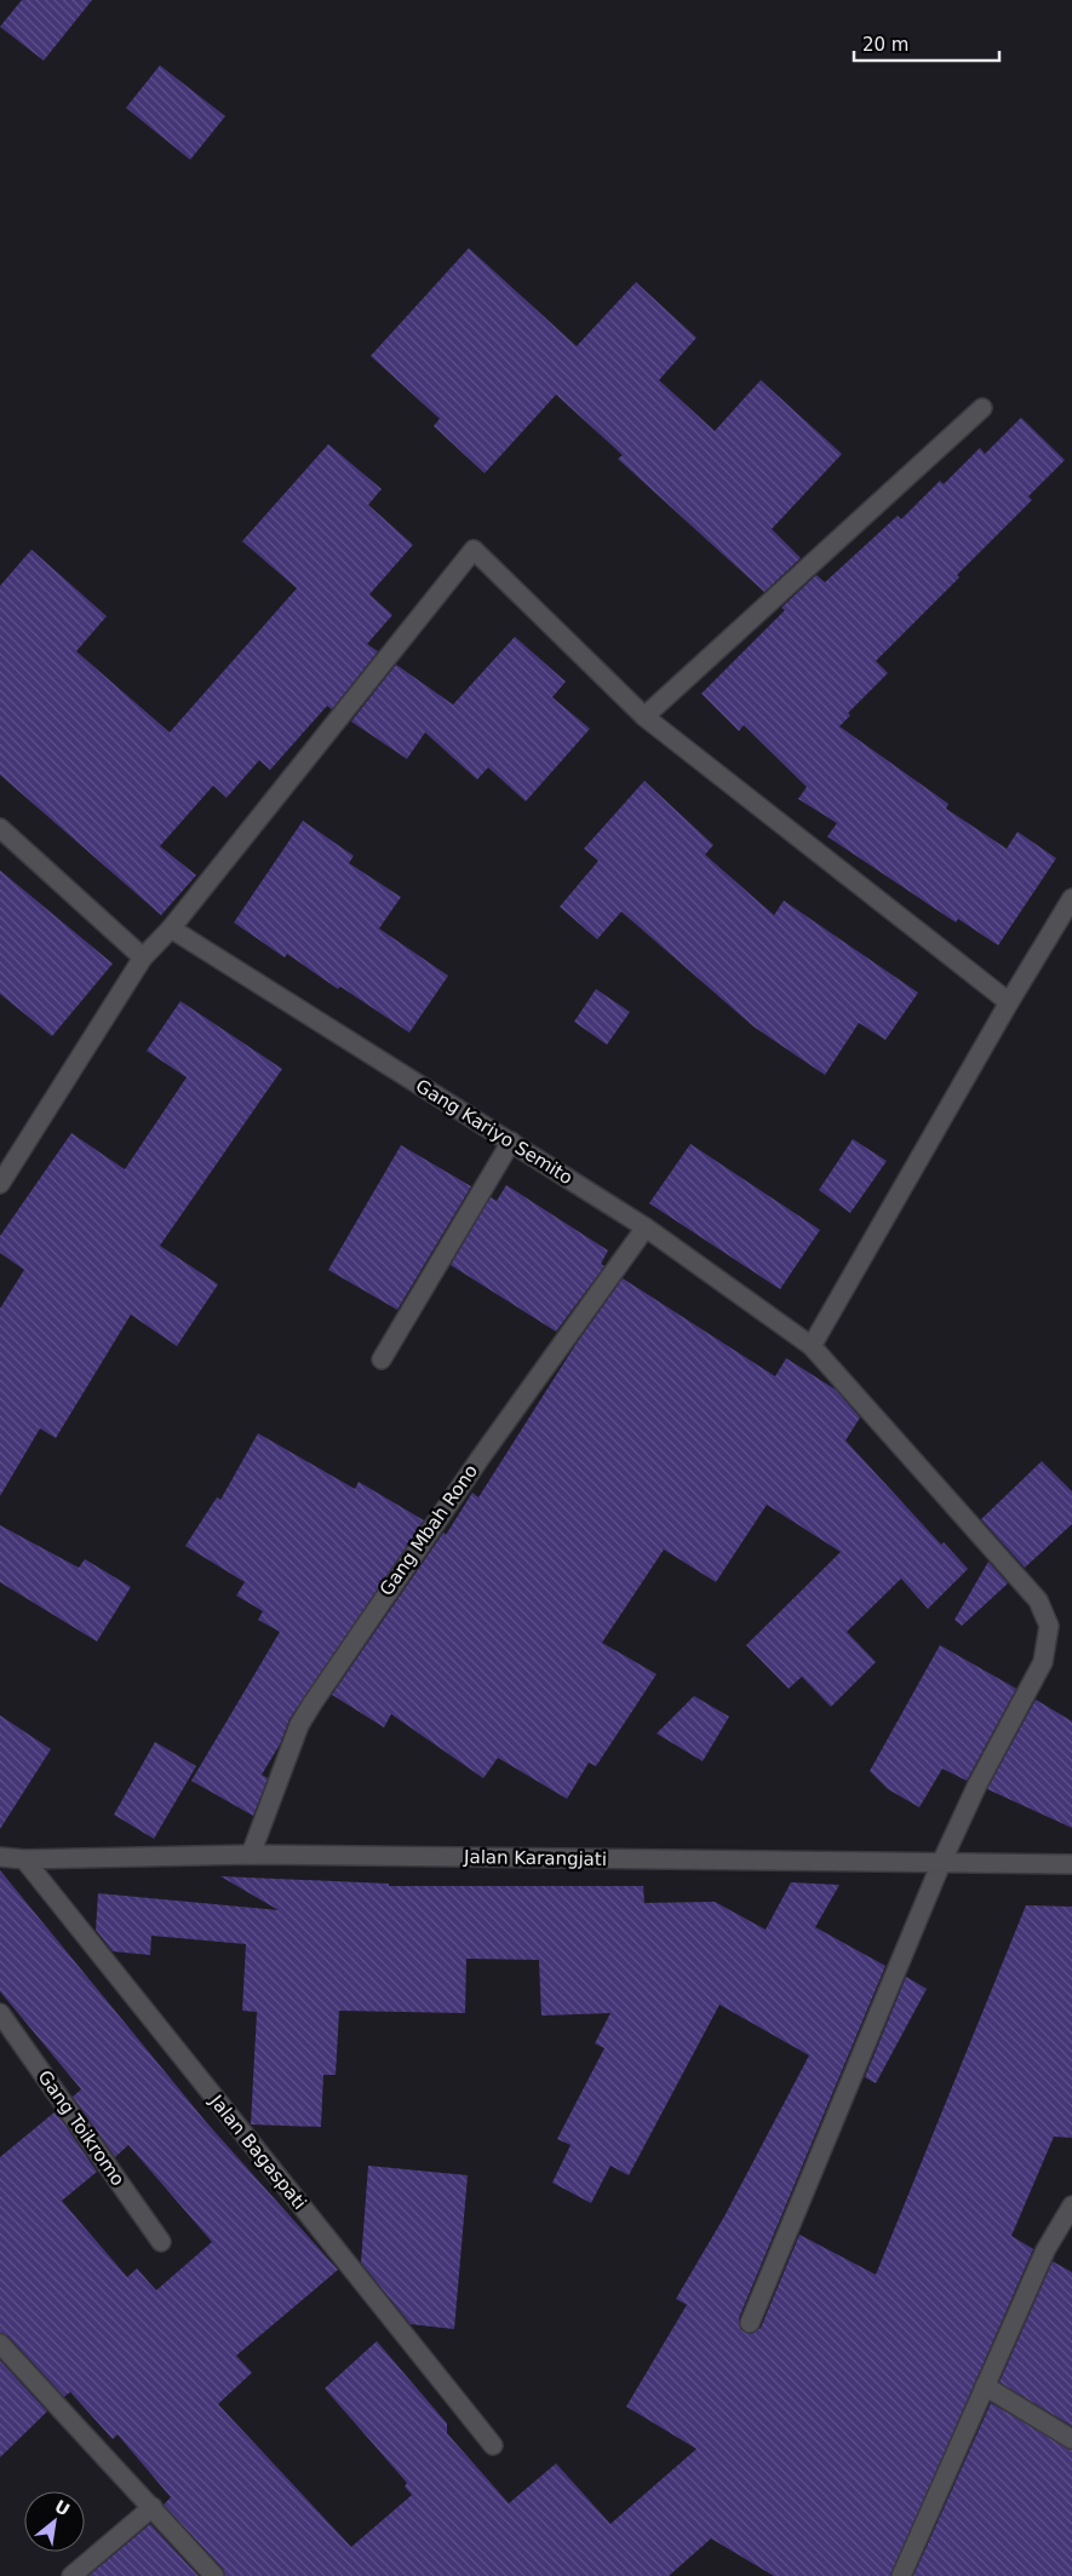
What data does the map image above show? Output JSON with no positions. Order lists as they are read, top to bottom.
{
  "streets": {
    "street": [
      "Gang Kariyo Semito",
      "Gang Mbah Rono",
      "Jalan Karangjati",
      "Gang Toikromo",
      "Jalan Bagaspati"
    ]
  },
  "crossings": [
    ["Gang Kariyo Semito", "Gang Mbah Rono"],
    ["Gang Kariyo Semito", "Jalan Karangjati"],
    ["Gang Mbah Rono", "Jalan Karangjati"],
    ["Jalan Karangjati", "Jalan Bagaspati"]
  ],
  "scale_bar": "20 m",
  "north": "top right"
}
